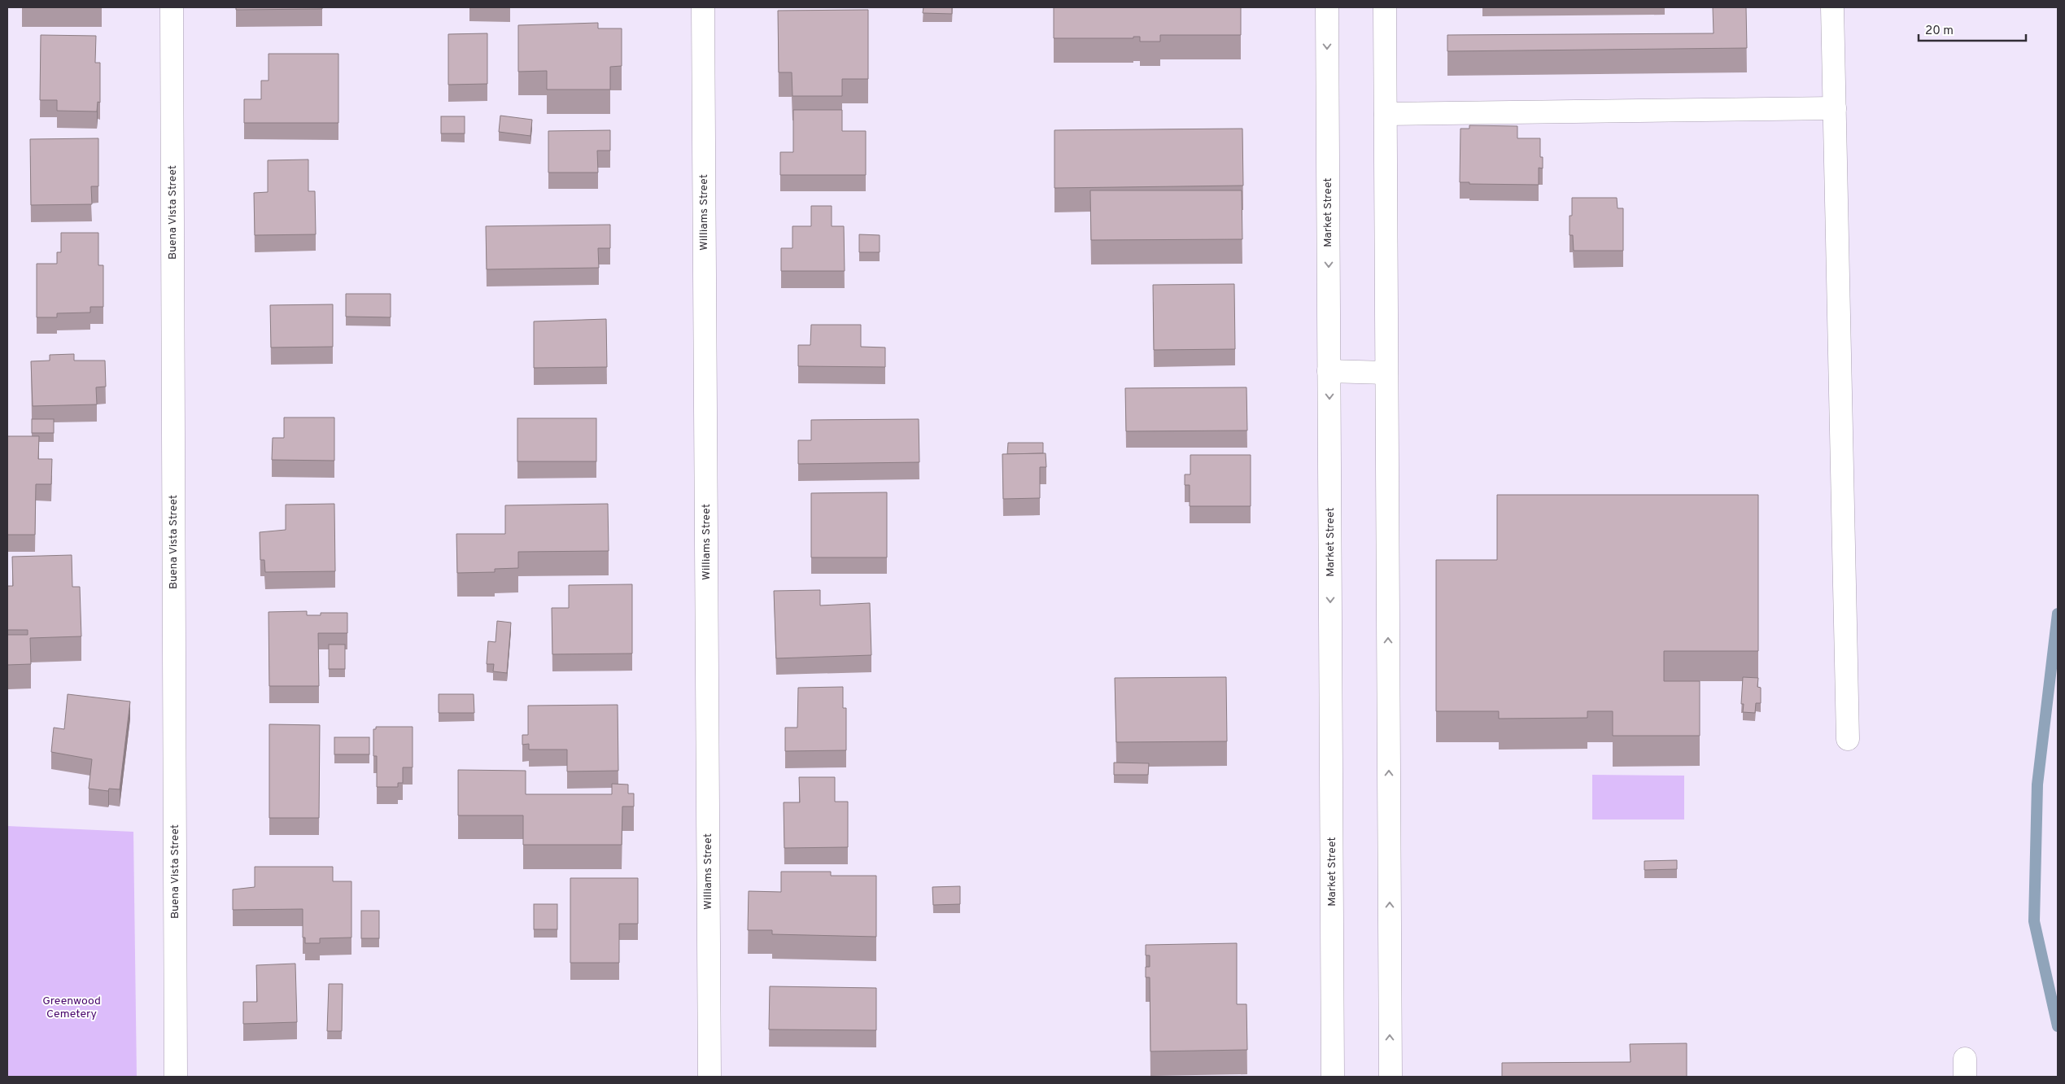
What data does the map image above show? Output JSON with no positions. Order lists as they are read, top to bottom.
{
  "streets": {
    "street": ["Buena Vista Street", "Williams Street", "Market Street"]
  },
  "parks": ["Greenwood Cemetery"],
  "scale_bar": "20 m"
}
